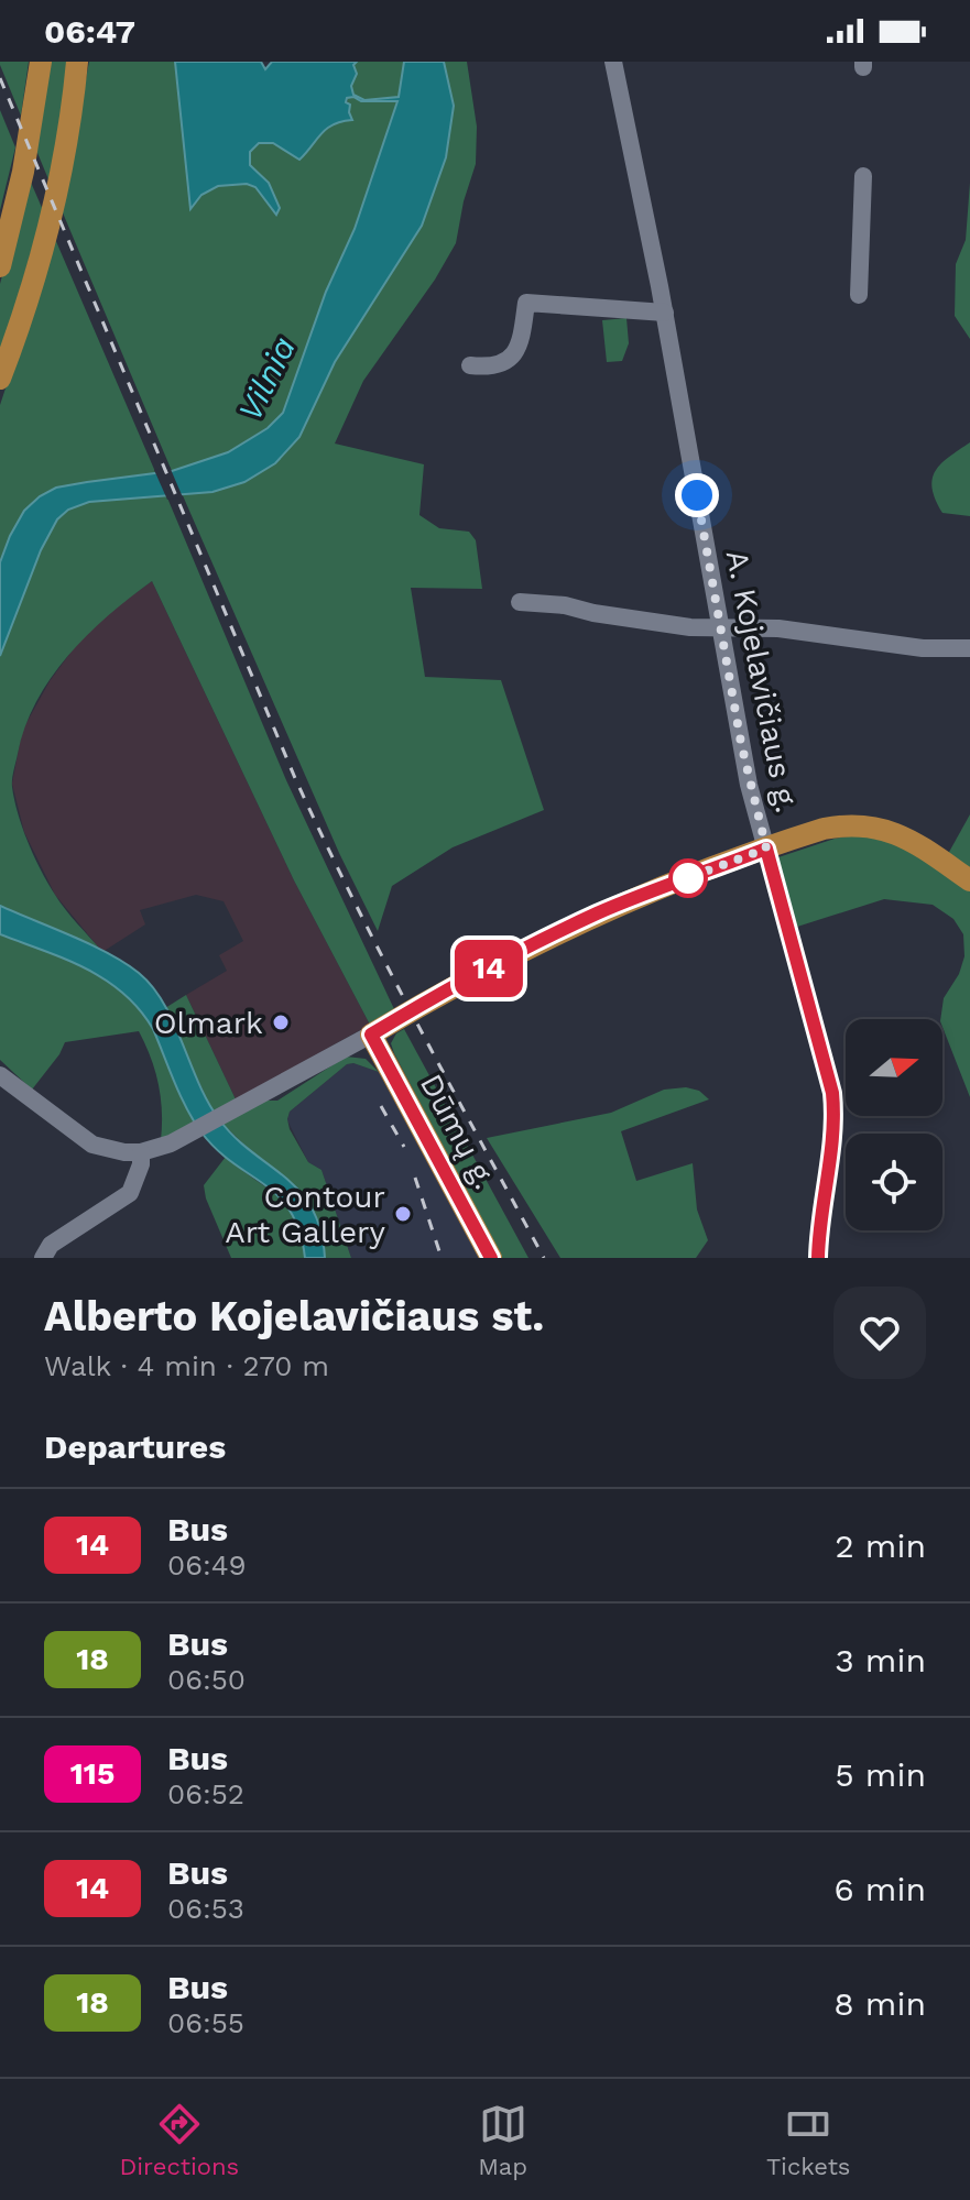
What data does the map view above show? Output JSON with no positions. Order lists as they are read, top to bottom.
{
  "streets": {
    "main road": ["Dūmų g."],
    "street": ["A. Kojelavičiaus g."]
  },
  "water": ["Vilnia"],
  "places": ["Olmark", "Contour Art Gallery"],
  "lines": ["bus line 14"],
  "north": "right",
  "page": {
    "status": "06:47",
    "on_map": "14",
    "heading": [
      ["Alberto Kojelavičiaus st.", "Walk · 4 min · 270 m"],
      "Departures"
    ],
    "list": [
      {
        "mark": "14",
        "name": "Bus",
        "note": "06:49",
        "value": "2 min"
      },
      {
        "mark": "18",
        "name": "Bus",
        "note": "06:50",
        "value": "3 min"
      },
      {
        "mark": "115",
        "name": "Bus",
        "note": "06:52",
        "value": "5 min"
      },
      {
        "mark": "14",
        "name": "Bus",
        "note": "06:53",
        "value": "6 min"
      },
      {
        "mark": "18",
        "name": "Bus",
        "note": "06:55",
        "value": "8 min"
      }
    ],
    "tabs": ["Directions", "Map", "Tickets"]
  }
}
